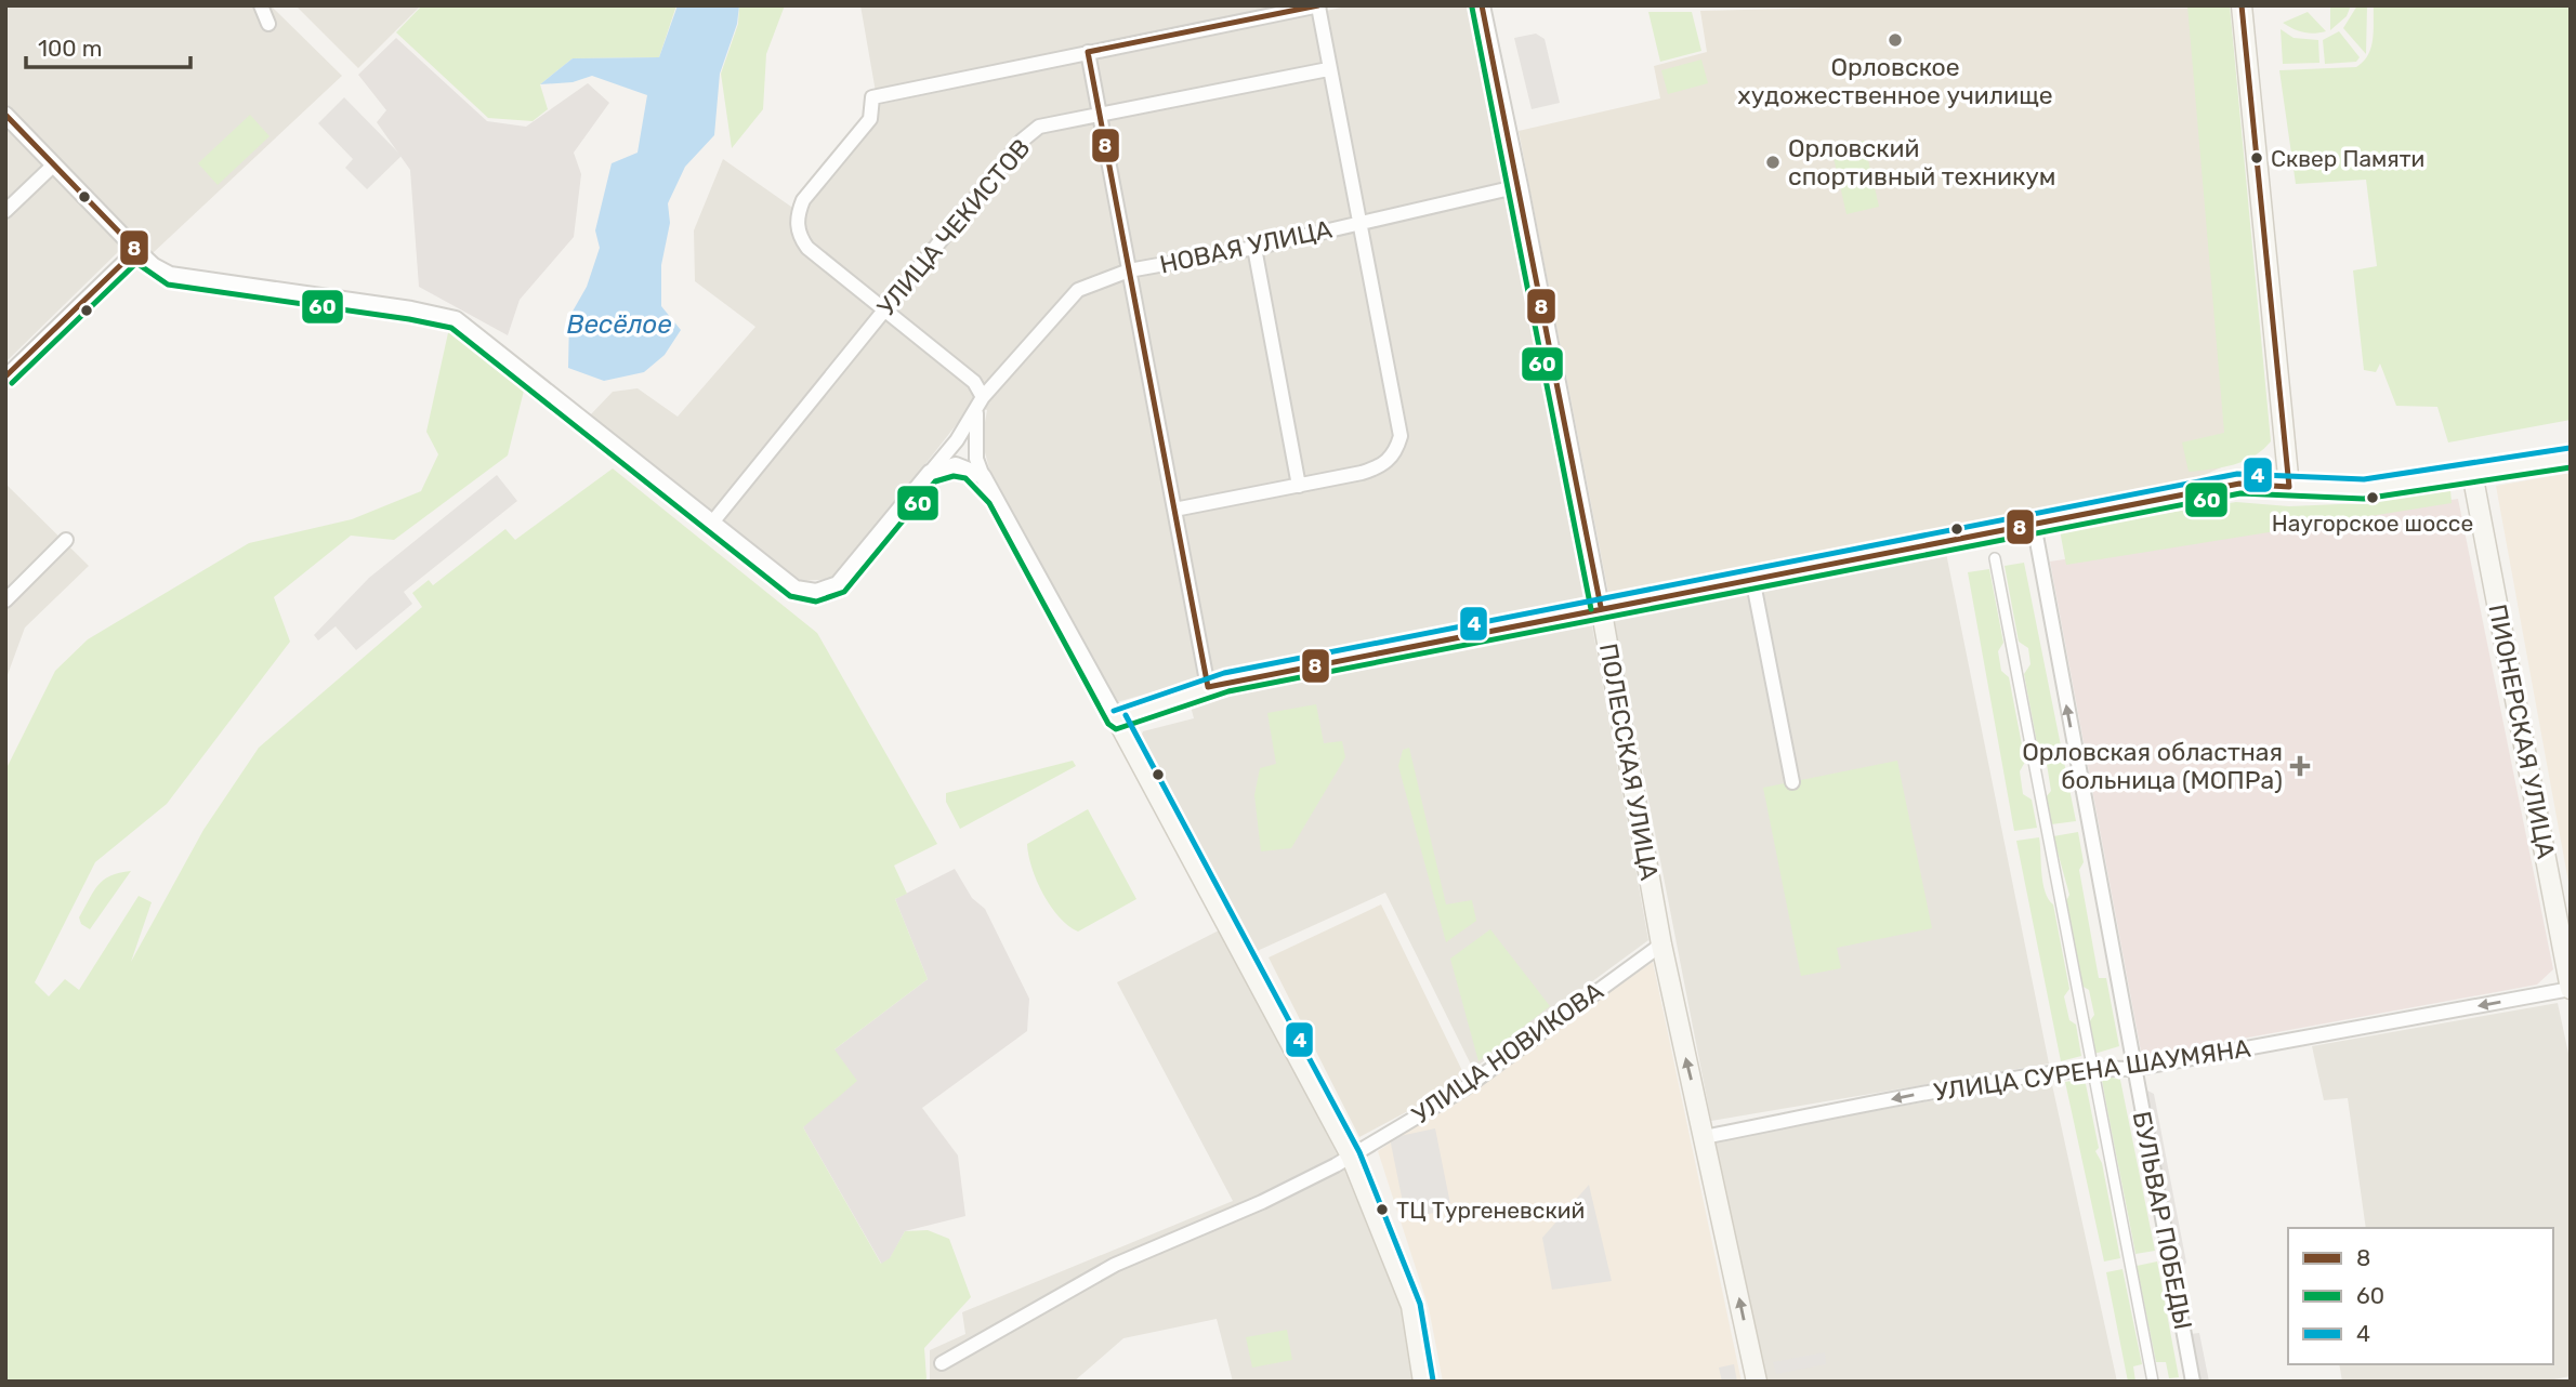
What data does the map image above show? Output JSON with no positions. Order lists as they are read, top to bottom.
{
  "streets": {
    "main road": ["ПИОНЕРСКАЯ УЛИЦА", "ПОЛЕССКАЯ УЛИЦА"],
    "street": [
      "УЛИЦА ЧЕКИСТОВ",
      "НОВАЯ УЛИЦА",
      "УЛИЦА НОВИКОВА",
      "УЛИЦА СУРЕНА ШАУМЯНА",
      "БУЛЬВАР ПОБЕДЫ"
    ]
  },
  "crossings": [
    ["УЛИЦА ЧЕКИСТОВ", "НОВАЯ УЛИЦА"],
    ["НОВАЯ УЛИЦА", "ПОЛЕССКАЯ УЛИЦА"],
    ["ПИОНЕРСКАЯ УЛИЦА", "УЛИЦА СУРЕНА ШАУМЯНА"],
    ["ПОЛЕССКАЯ УЛИЦА", "УЛИЦА НОВИКОВА"],
    ["ПОЛЕССКАЯ УЛИЦА", "УЛИЦА СУРЕНА ШАУМЯНА"],
    ["УЛИЦА СУРЕНА ШАУМЯНА", "БУЛЬВАР ПОБЕДЫ"]
  ],
  "one_way": ["УЛИЦА СУРЕНА ШАУМЯНА"],
  "water": ["Весёлое"],
  "places": {
    "other": [
      "Орловское художественное училище",
      "Сквер Памяти",
      "Орловский спортивный техникум",
      "Наугорское шоссе",
      "ТЦ Тургеневский"
    ],
    "health": ["Орловская областная больница (МОПРа)"]
  },
  "lines": ["transit line 8", "transit line 60", "transit line 4"],
  "legend": ["8", "60", "4"],
  "scale_bar": "100 m"
}
